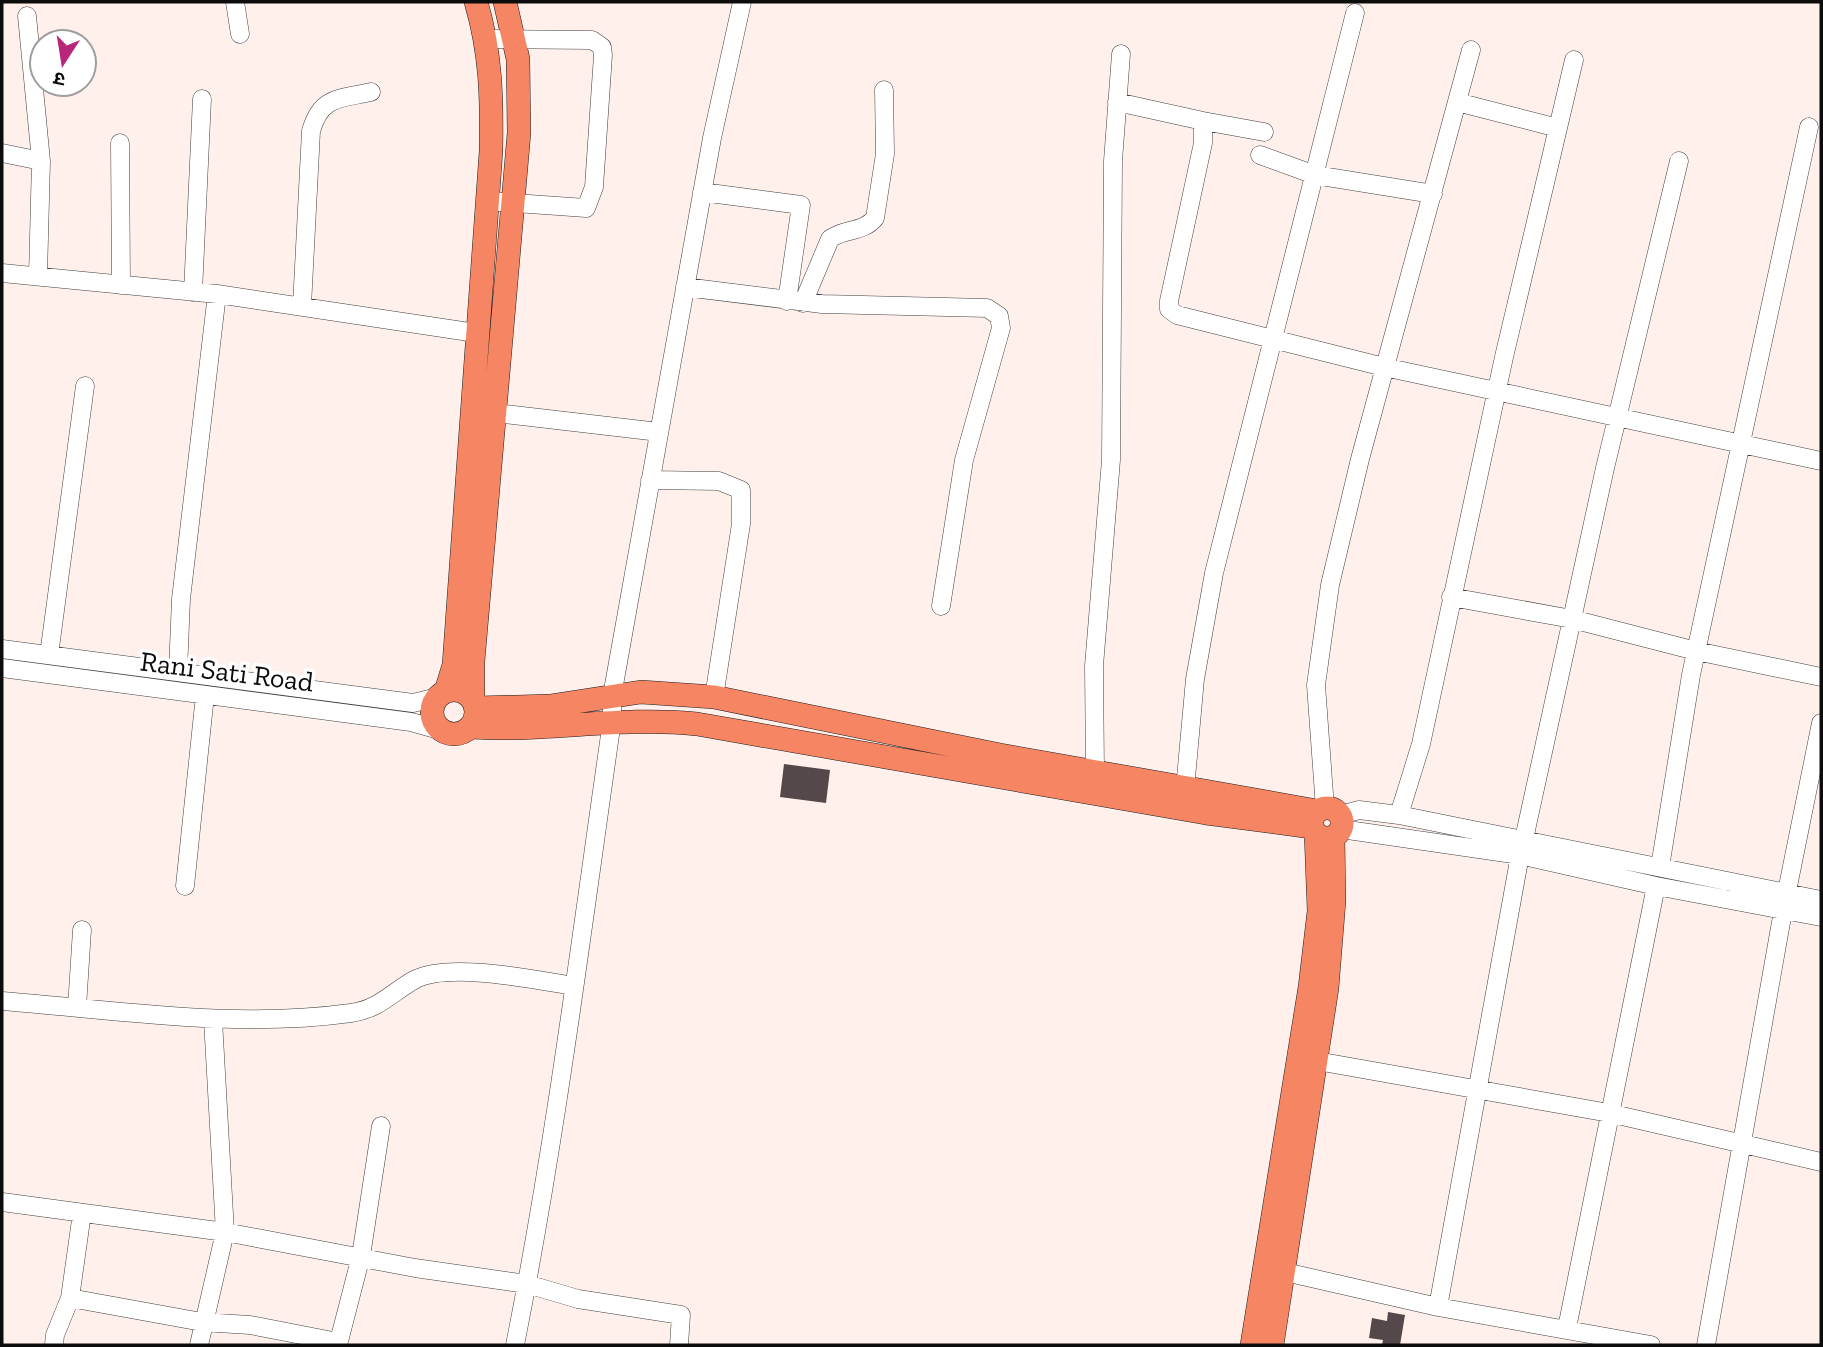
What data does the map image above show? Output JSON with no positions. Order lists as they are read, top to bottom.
{
  "streets": {
    "street": ["Rani Sati Road"]
  },
  "north": "bottom"
}
